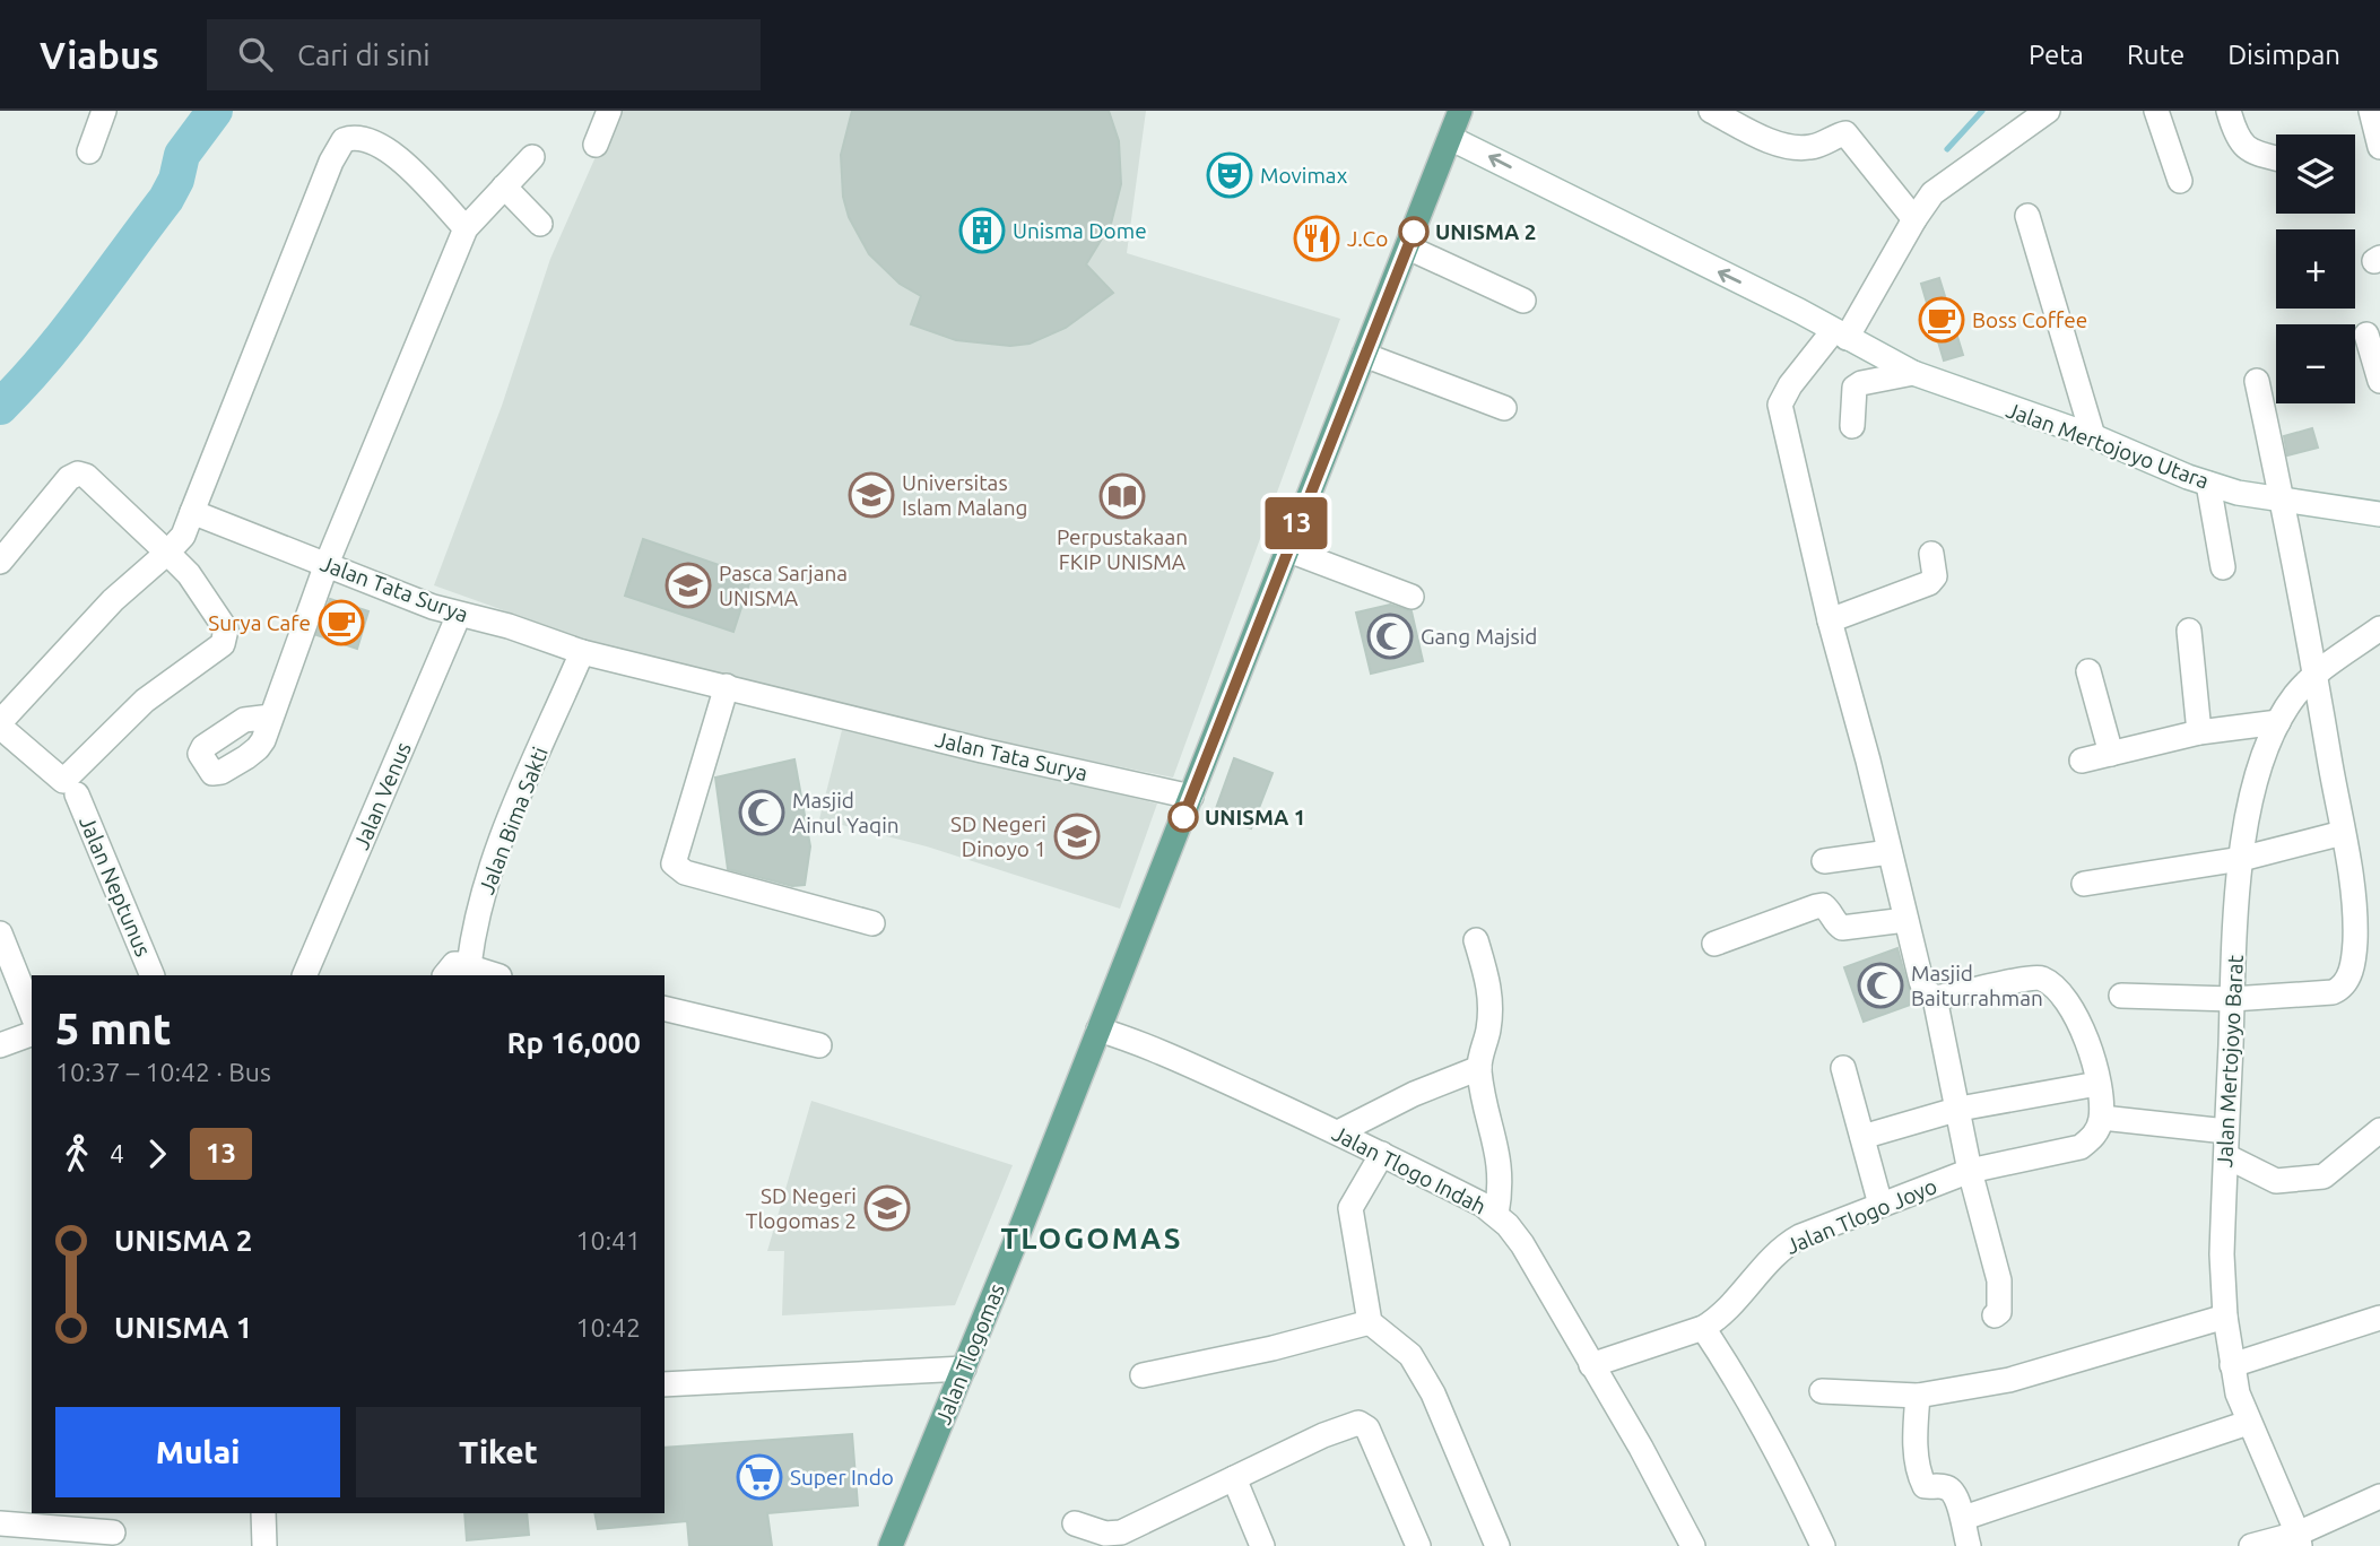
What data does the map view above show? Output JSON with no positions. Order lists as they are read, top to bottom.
{
  "streets": {
    "main road": ["Jalan Tlogomas"],
    "street": [
      "Jalan Mertojoyo Utara",
      "Jalan Tata Surya",
      "Jalan Venus",
      "Jalan Bima Sakti",
      "Jalan Neptunus",
      "Jalan Mertojoyo Barat",
      "Jalan Tlogo Indah",
      "Jalan Tlogo Joyo"
    ]
  },
  "crossings": [
    ["Jalan Mertojoyo Utara", "Jalan Tlogomas"],
    ["Jalan Tata Surya", "Jalan Venus"],
    ["Jalan Tata Surya", "Jalan Bima Sakti"],
    ["Jalan Tata Surya", "Jalan Tlogomas"],
    ["Jalan Tlogo Indah", "Jalan Tlogo Joyo"],
    ["Jalan Tlogo Indah", "Jalan Tlogomas"]
  ],
  "districts": ["TLOGOMAS"],
  "places": {
    "theatre": ["Movimax"],
    "building": ["Unisma Dome"],
    "other": ["UNISMA 2", "UNISMA 1"],
    "restaurant": ["J.Co"],
    "cafe": ["Boss Coffee", "Surya Cafe"],
    "school or university": [
      "Universitas Islam Malang",
      "Pasca Sarjana UNISMA",
      "SD Negeri Dinoyo 1",
      "SD Negeri Tlogomas 2"
    ],
    "library": ["Perpustakaan FKIP UNISMA"],
    "mosque": ["Gang Majsid", "Masjid Ainul Yaqin", "Masjid Baiturrahman"],
    "supermarket": ["Super Indo"]
  },
  "lines": ["bus line 13"],
  "page": {
    "header": "Viabus",
    "search": "Cari di sini",
    "nav": ["Peta", "Rute", "Disimpan"],
    "on_map": "13",
    "map_buttons": ["+", "−"],
    "heading": ["5 mnt", "10:37 – 10:42 · Bus", "Rp 16,000"],
    "legs": ["4", "13"],
    "list": [
      {
        "name": "UNISMA 2",
        "value": "10:41"
      },
      {
        "name": "UNISMA 1",
        "value": "10:42"
      }
    ],
    "buttons": ["Mulai", "Tiket"]
  }
}
